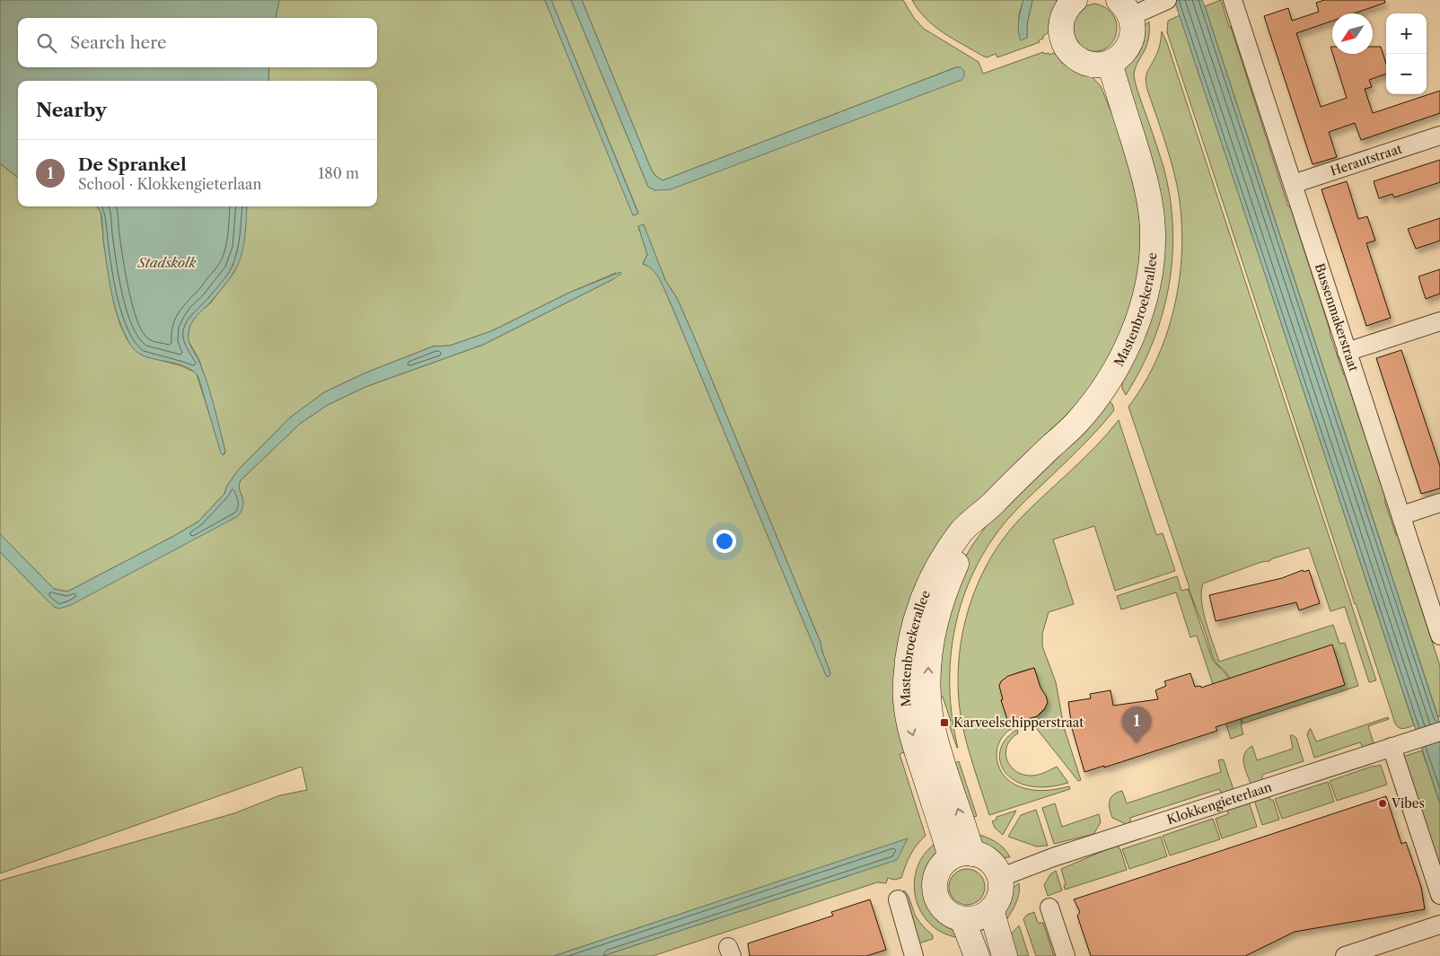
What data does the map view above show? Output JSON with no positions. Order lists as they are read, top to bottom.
{
  "streets": {
    "main road": ["Mastenbroekerallee"],
    "street": ["Herautstraat", "Bussenmakerstraat", "Klokkengieterlaan"]
  },
  "crossings": [
    ["Herautstraat", "Bussenmakerstraat"],
    ["Mastenbroekerallee", "Klokkengieterlaan"]
  ],
  "water": ["Stadskolk"],
  "places": {
    "transit": ["Karveelschipperstraat"],
    "other": ["Vibes"]
  },
  "north": "bottom left",
  "page": {
    "map_buttons": ["+", "−"],
    "search": "Search here",
    "heading": "Nearby",
    "list": [
      {
        "mark": "1",
        "name": "De Sprankel",
        "note": "School · Klokkengieterlaan",
        "value": "180 m"
      }
    ],
    "pins": "1"
  }
}
